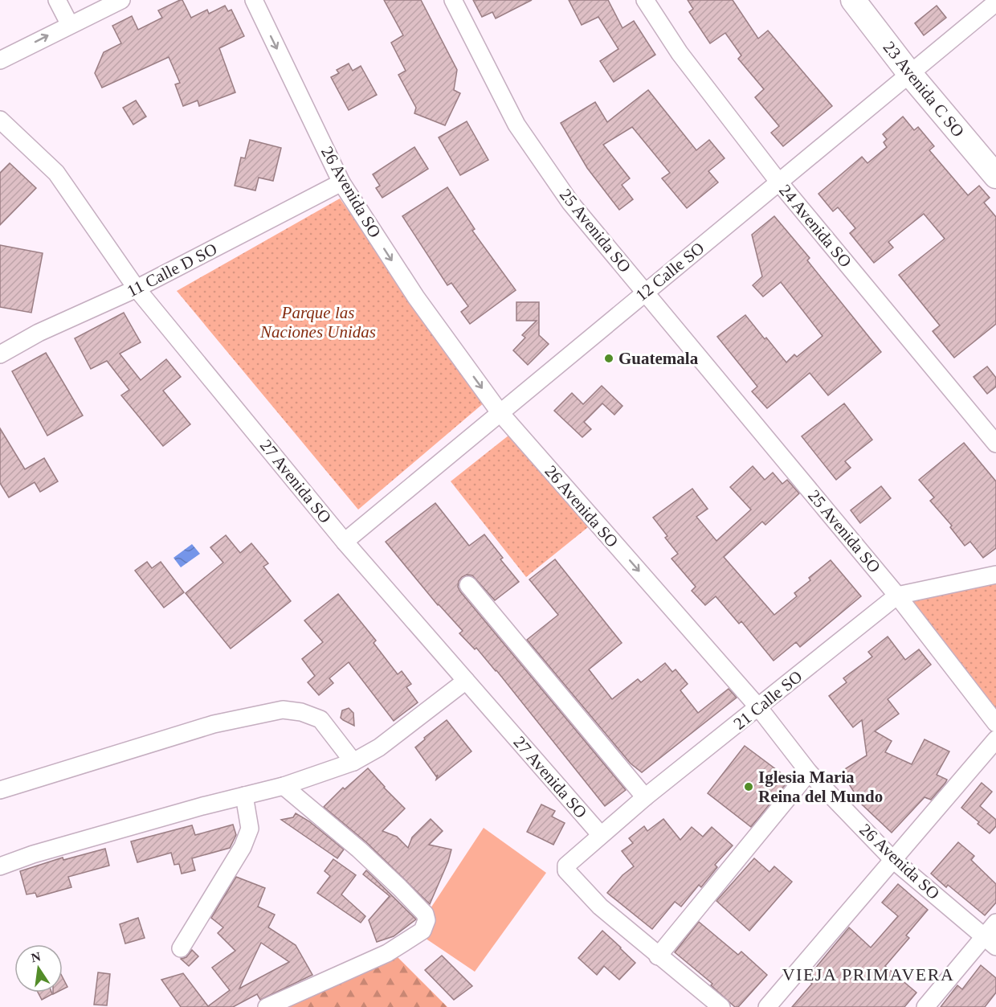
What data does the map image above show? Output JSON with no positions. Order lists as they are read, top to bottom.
{
  "streets": {
    "street": [
      "23 Avenida C SO",
      "26 Avenida SO",
      "24 Avenida SO",
      "25 Avenida SO",
      "11 Calle D SO",
      "12 Calle SO",
      "27 Avenida SO",
      "21 Calle SO"
    ]
  },
  "crossings": [
    ["23 Avenida C SO", "12 Calle SO"],
    ["26 Avenida SO", "11 Calle D SO"],
    ["26 Avenida SO", "12 Calle SO"],
    ["26 Avenida SO", "21 Calle SO"],
    ["24 Avenida SO", "12 Calle SO"],
    ["25 Avenida SO", "12 Calle SO"],
    ["25 Avenida SO", "21 Calle SO"],
    ["11 Calle D SO", "27 Avenida SO"],
    ["12 Calle SO", "27 Avenida SO"],
    ["27 Avenida SO", "21 Calle SO"]
  ],
  "districts": ["VIEJA PRIMAVERA"],
  "parks": ["Parque las Naciones Unidas"],
  "places": ["Guatemala", "Iglesia Maria Reina del Mundo"],
  "north": "top"
}
